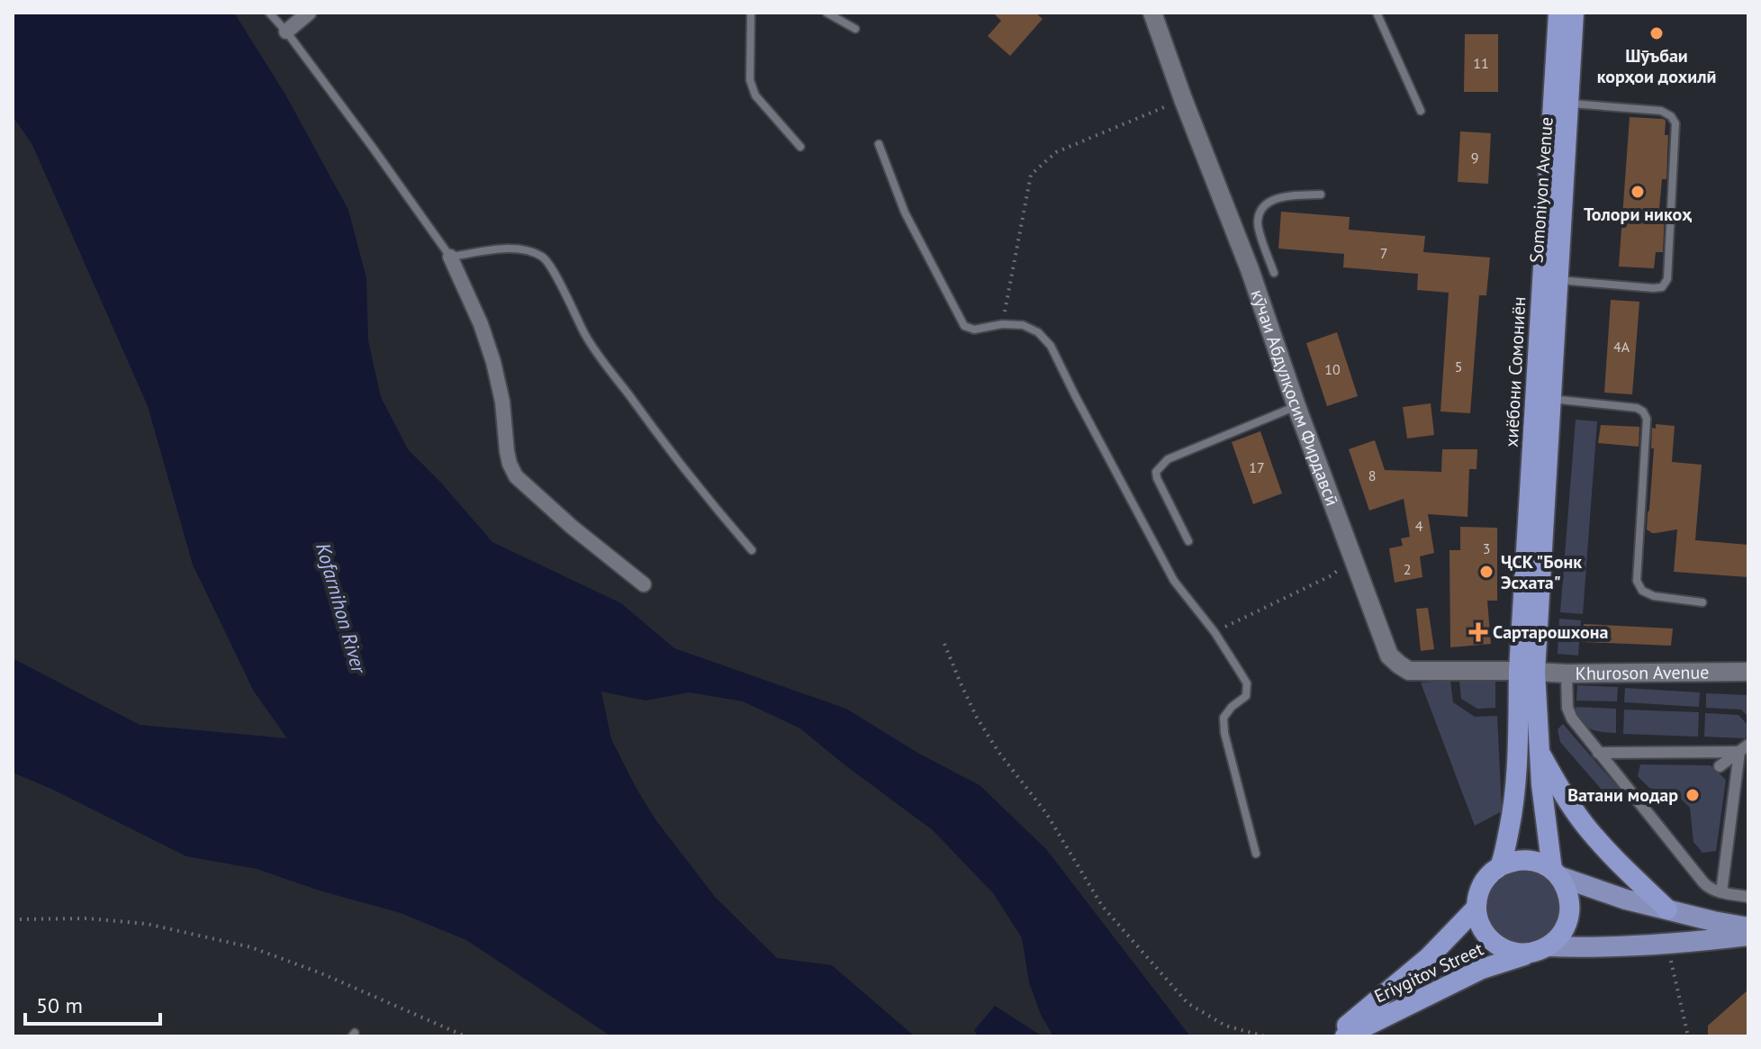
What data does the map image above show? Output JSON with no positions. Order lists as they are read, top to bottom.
{
  "streets": {
    "highway": ["Somoniyon Avenue", "хиёбони Сомониён", "Eriygitov Street"],
    "street": ["кӯчаи Абдулқосим Фирдавсӣ", "Khuroson Avenue"]
  },
  "crossings": [
    ["Somoniyon Avenue", "хиёбони Сомониён"],
    ["Somoniyon Avenue", "кӯчаи Абдулқосим Фирдавсӣ"],
    ["Somoniyon Avenue", "Khuroson Avenue"],
    ["хиёбони Сомониён", "кӯчаи Абдулқосим Фирдавсӣ"],
    ["хиёбони Сомониён", "Khuroson Avenue"],
    ["хиёбони Сомониён", "Eriygitov Street"],
    ["кӯчаи Абдулқосим Фирдавсӣ", "Khuroson Avenue"]
  ],
  "water": ["Kofarnihon River"],
  "places": {
    "other": [
      "Шӯъбаи корҳои дохилӣ",
      "Толори никоҳ",
      "ҶСК \"Бонк Эсхата\"",
      "Ватани модар"
    ],
    "health": ["Сартарошхона"]
  },
  "house_numbers": [
    "11",
    "9",
    "7",
    "4А",
    "5",
    "10",
    "17",
    "8",
    "4",
    "3",
    "2"
  ],
  "scale_bar": "50 m"
}
